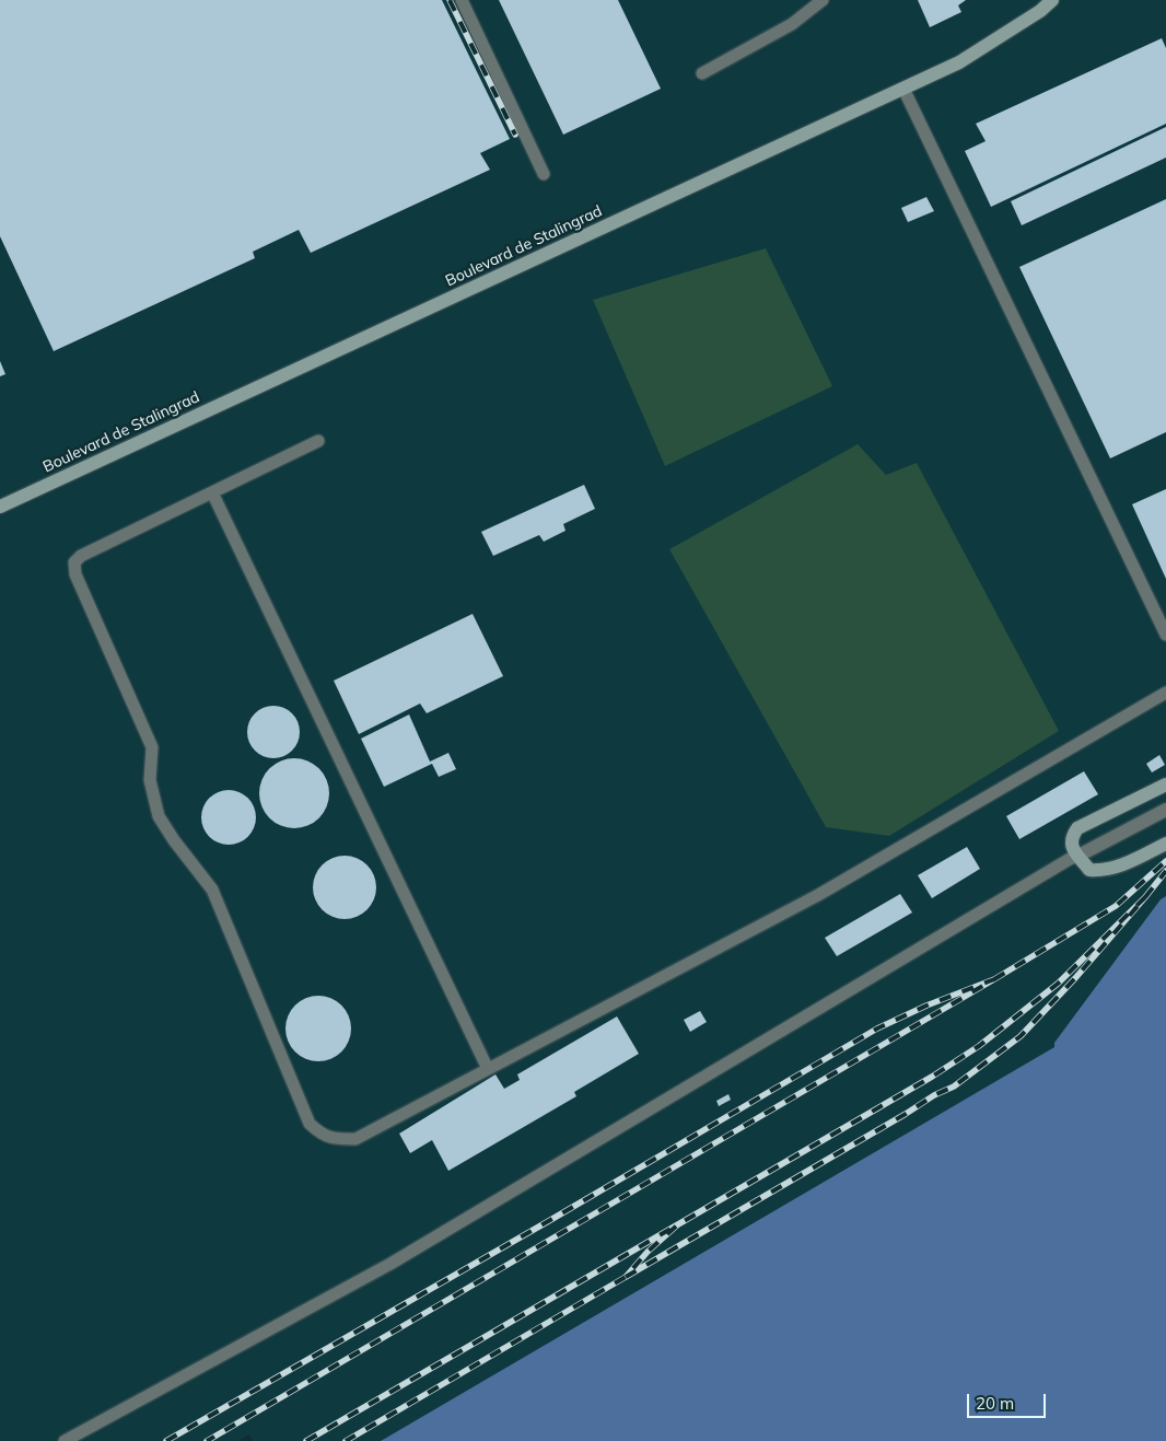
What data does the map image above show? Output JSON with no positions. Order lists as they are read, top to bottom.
{
  "streets": {
    "main road": ["Boulevard de Stalingrad"]
  },
  "scale_bar": "20 m"
}
